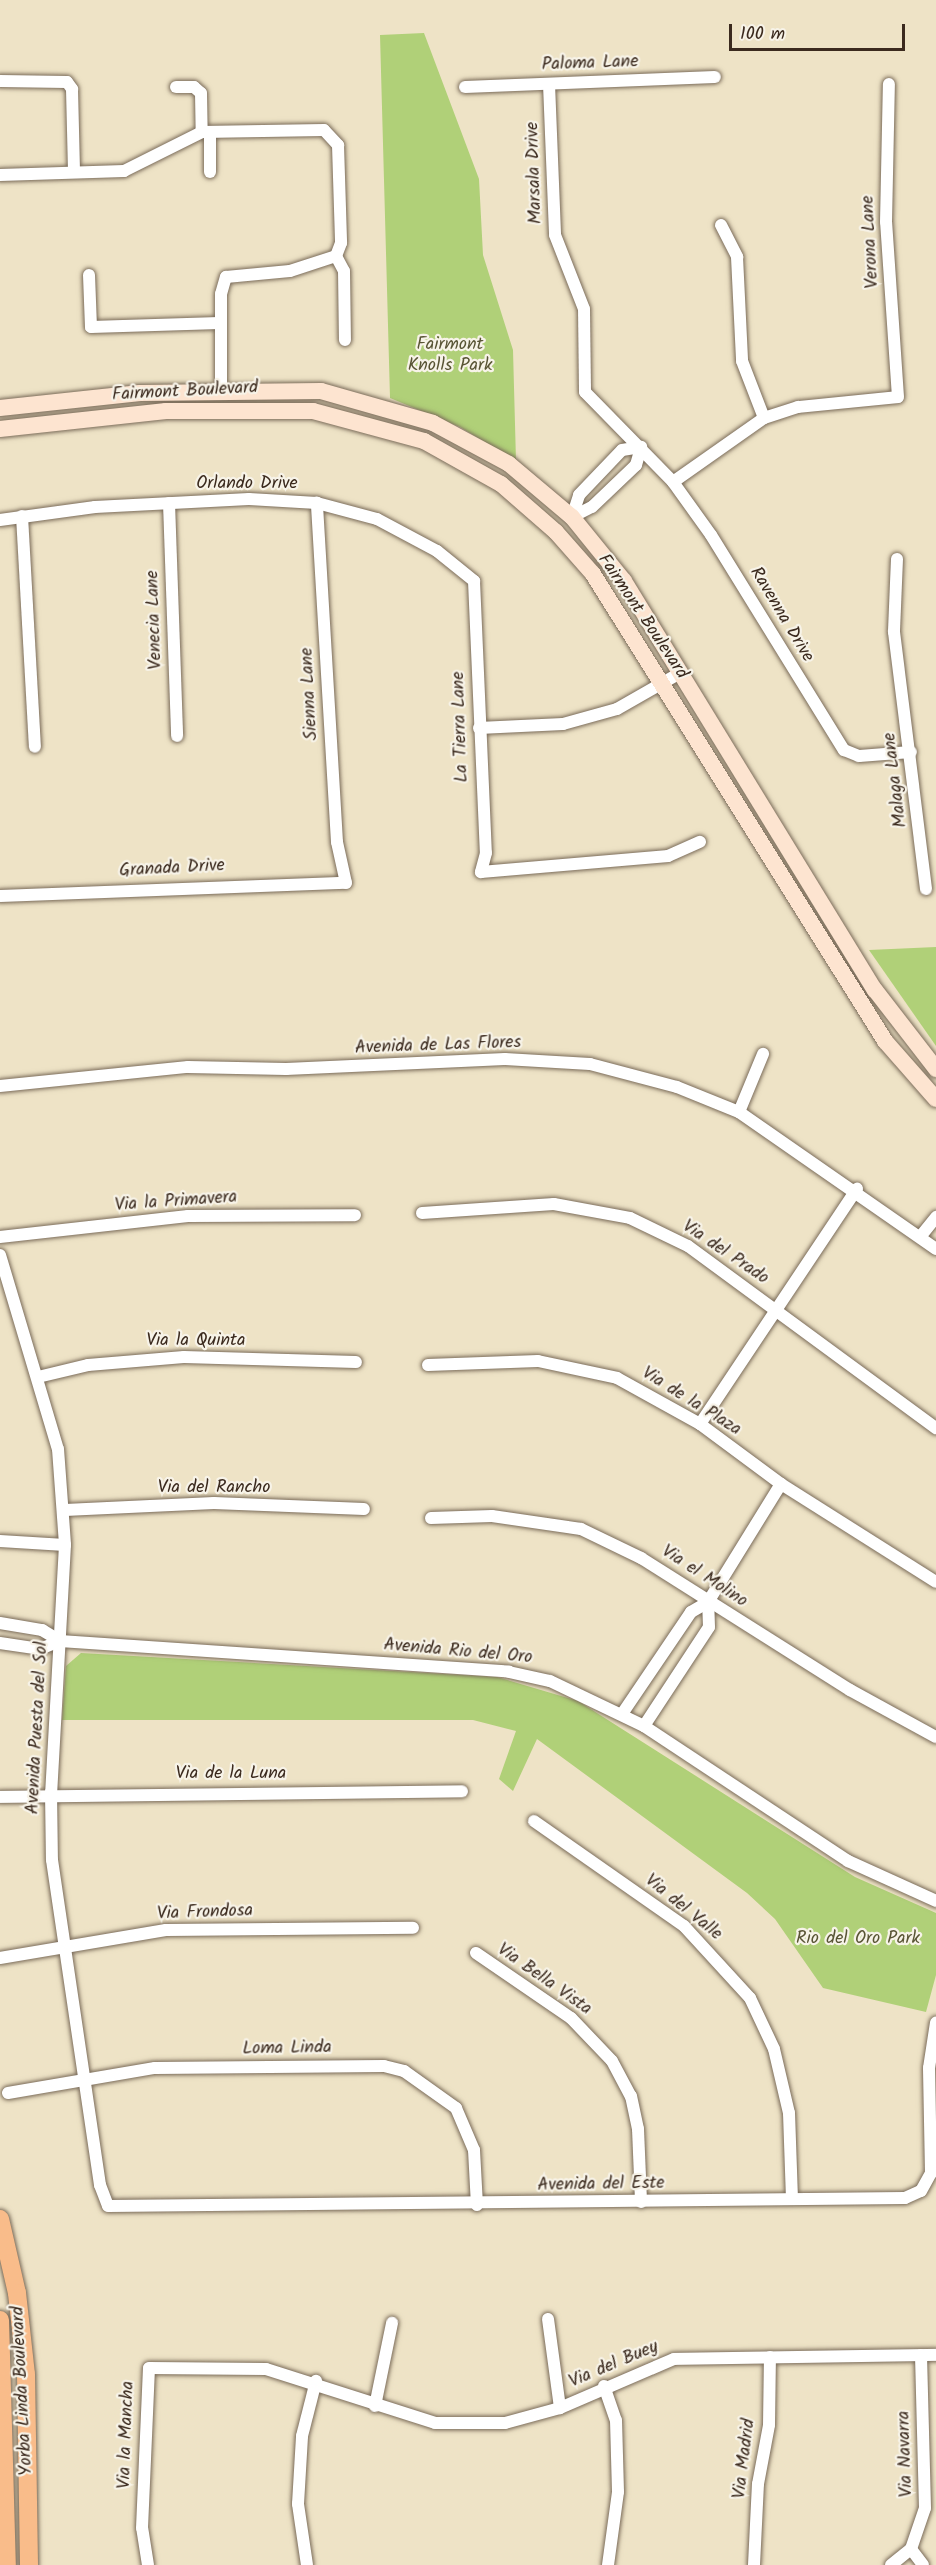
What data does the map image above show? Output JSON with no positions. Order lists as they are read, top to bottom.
{
  "streets": {
    "main road": ["Fairmont Boulevard", "Yorba Linda Boulevard"],
    "street": [
      "Paloma Lane",
      "Marsala Drive",
      "Verona Lane",
      "Orlando Drive",
      "Ravenna Drive",
      "Venecia Lane",
      "Sienna Lane",
      "La Tierra Lane",
      "Malaga Lane",
      "Granada Drive",
      "Avenida de Las Flores",
      "Via la Primavera",
      "Via del Prado",
      "Via la Quinta",
      "Via de la Plaza",
      "Via del Rancho",
      "Via el Molino",
      "Avenida Rio del Oro",
      "Avenida Puesta del Sol",
      "Via de la Luna",
      "Via del Valle",
      "Via Frondosa",
      "Via Bella Vista",
      "Loma Linda",
      "Avenida del Este",
      "Via del Buey",
      "Via la Mancha",
      "Via Navarra",
      "Via Madrid"
    ]
  },
  "crossings": [
    ["Paloma Lane", "Marsala Drive"],
    ["Marsala Drive", "Ravenna Drive"],
    ["Orlando Drive", "Venecia Lane"],
    ["Orlando Drive", "Sienna Lane"],
    ["Orlando Drive", "La Tierra Lane"],
    ["Ravenna Drive", "Malaga Lane"],
    ["Sienna Lane", "Granada Drive"],
    ["Via la Quinta", "Avenida Puesta del Sol"],
    ["Via del Rancho", "Avenida Puesta del Sol"],
    ["Avenida Rio del Oro", "Avenida Puesta del Sol"],
    ["Avenida Puesta del Sol", "Via de la Luna"],
    ["Avenida Puesta del Sol", "Via Frondosa"],
    ["Avenida Puesta del Sol", "Loma Linda"],
    ["Avenida Puesta del Sol", "Avenida del Este"],
    ["Via del Valle", "Avenida del Este"],
    ["Via Bella Vista", "Avenida del Este"],
    ["Loma Linda", "Avenida del Este"],
    ["Via del Buey", "Via la Mancha"],
    ["Via del Buey", "Via Navarra"],
    ["Via del Buey", "Via Madrid"]
  ],
  "parks": ["Fairmont Knolls Park", "Rio del Oro Park"],
  "scale_bar": "100 m"
}
